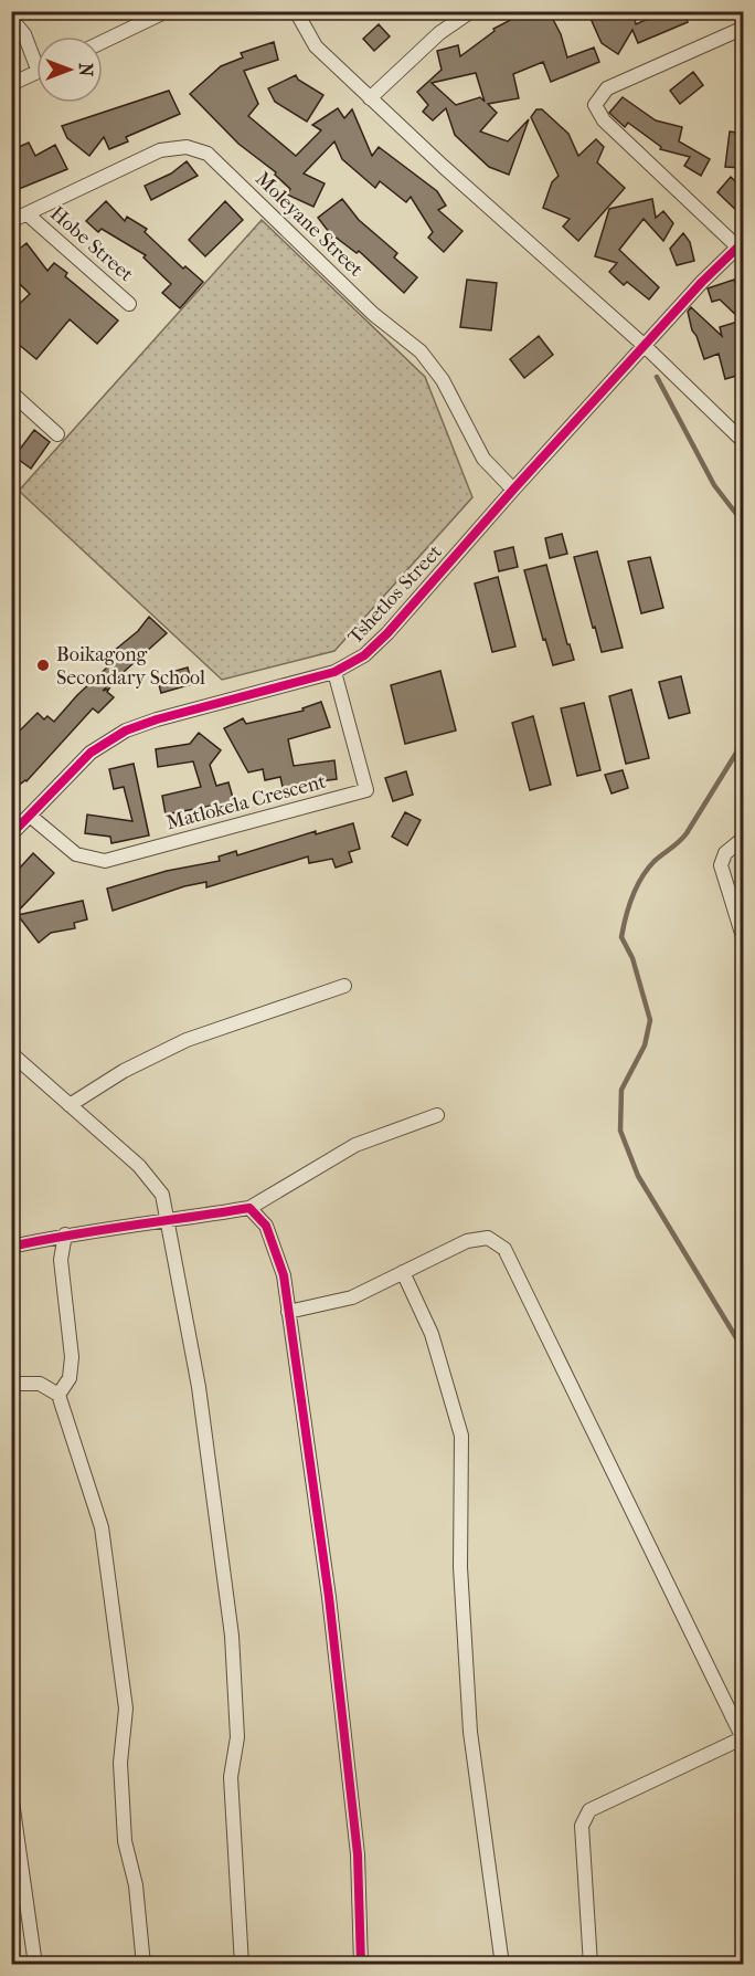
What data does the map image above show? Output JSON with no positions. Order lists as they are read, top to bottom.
{
  "streets": {
    "street": [
      "Moleyane Street",
      "Hobe Street",
      "Tshetlos Street",
      "Matlokela Crescent"
    ]
  },
  "crossings": [
    ["Moleyane Street", "Hobe Street"],
    ["Moleyane Street", "Tshetlos Street"],
    ["Tshetlos Street", "Matlokela Crescent"]
  ],
  "places": ["Boikagong Secondary School"],
  "north": "right"
}
